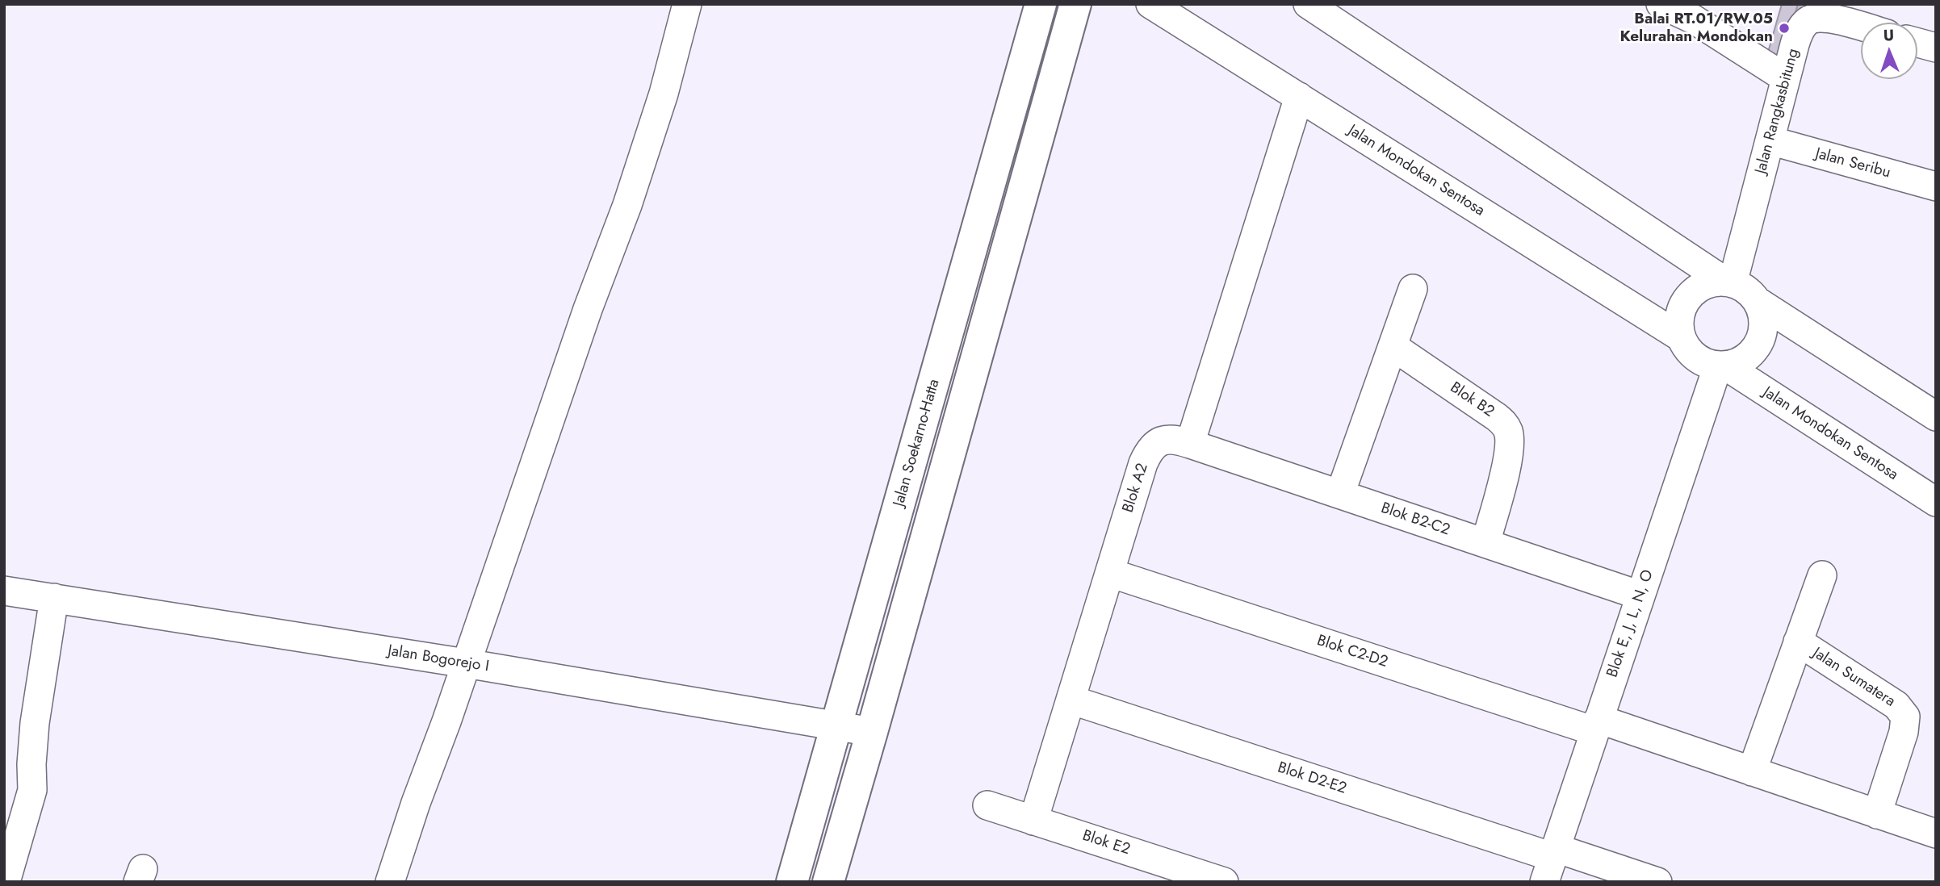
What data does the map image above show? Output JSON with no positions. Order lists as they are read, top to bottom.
{
  "streets": {
    "highway": ["Jalan Soekarno-Hatta"],
    "street": [
      "Jalan Rangkasbitung",
      "Jalan Seribu",
      "Jalan Mondokan Sentosa",
      "Blok B2",
      "Blok A2",
      "Blok B2-C2",
      "Blok E, J, L, N, O",
      "Blok C2-D2",
      "Jalan Bogorejo I",
      "Jalan Sumatera",
      "Blok D2-E2",
      "Blok E2"
    ]
  },
  "crossings": [
    ["Jalan Rangkasbitung", "Jalan Seribu"],
    ["Jalan Rangkasbitung", "Jalan Mondokan Sentosa"],
    ["Jalan Rangkasbitung", "Blok E, J, L, N, O"],
    ["Jalan Mondokan Sentosa", "Blok E, J, L, N, O"],
    ["Blok B2", "Blok B2-C2"],
    ["Jalan Soekarno-Hatta", "Jalan Bogorejo I"],
    ["Blok A2", "Blok B2-C2"],
    ["Blok A2", "Blok C2-D2"],
    ["Blok A2", "Blok D2-E2"],
    ["Blok A2", "Blok E2"],
    ["Blok B2-C2", "Blok E, J, L, N, O"],
    ["Blok E, J, L, N, O", "Blok C2-D2"],
    ["Blok E, J, L, N, O", "Blok D2-E2"]
  ],
  "places": ["Balai RT.01/RW.05 Kelurahan Mondokan"],
  "north": "top"
}
